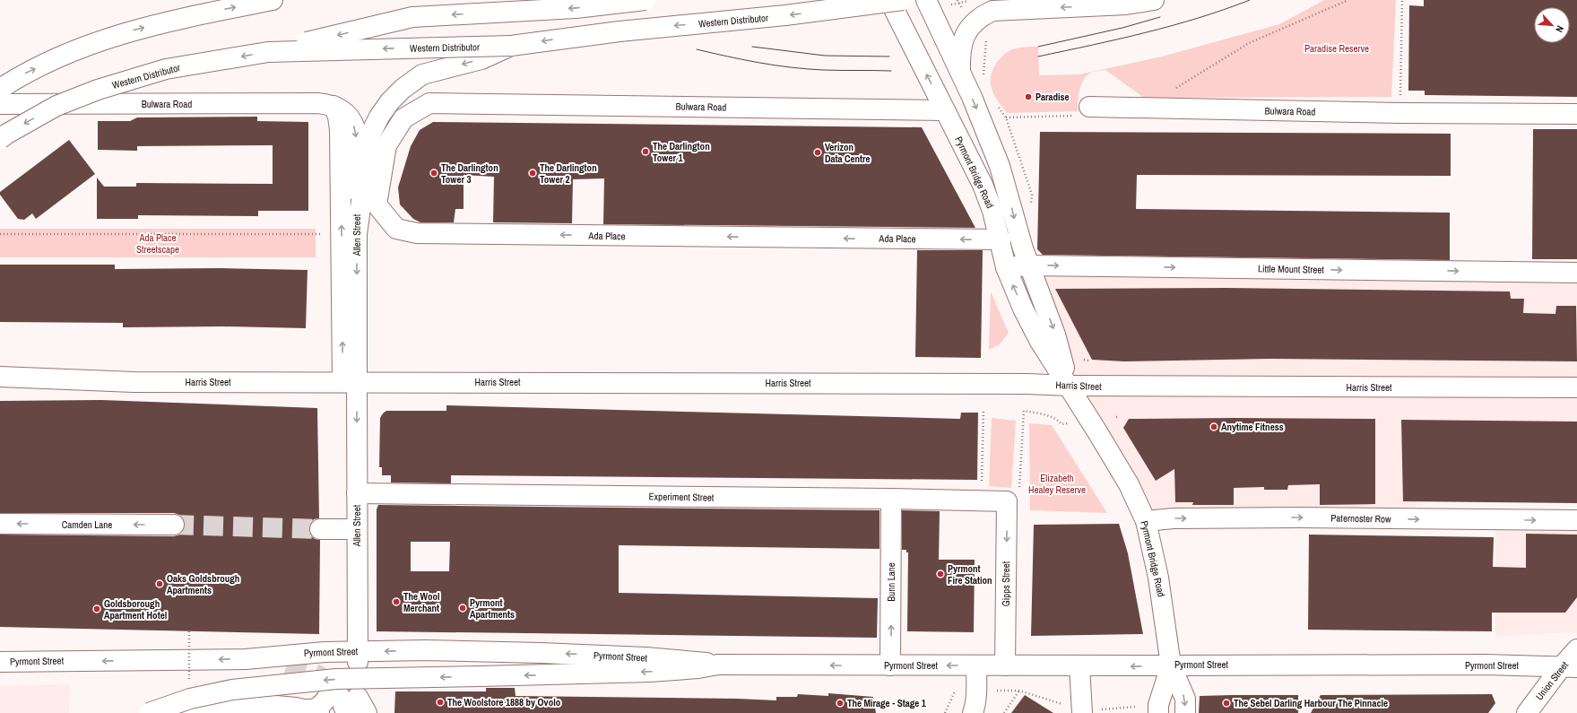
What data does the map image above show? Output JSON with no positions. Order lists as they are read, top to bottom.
{
  "streets": {
    "main road": [
      "Western Distributor",
      "Bulwara Road",
      "Pyrmont Bridge Road",
      "Allen Street",
      "Ada Place",
      "Little Mount Street",
      "Harris Street",
      "Experiment Street",
      "Paternoster Row",
      "Camden Lane",
      "Bunn Lane",
      "Gipps Street",
      "Pyrmont Street",
      "Union Street"
    ]
  },
  "crossings": [
    ["Bulwara Road", "Pyrmont Bridge Road"],
    ["Bulwara Road", "Allen Street"],
    ["Bulwara Road", "Ada Place"],
    ["Pyrmont Bridge Road", "Ada Place"],
    ["Pyrmont Bridge Road", "Little Mount Street"],
    ["Pyrmont Bridge Road", "Harris Street"],
    ["Pyrmont Bridge Road", "Paternoster Row"],
    ["Pyrmont Bridge Road", "Pyrmont Street"],
    ["Allen Street", "Harris Street"],
    ["Allen Street", "Experiment Street"],
    ["Allen Street", "Pyrmont Street"],
    ["Experiment Street", "Bunn Lane"],
    ["Experiment Street", "Gipps Street"],
    ["Bunn Lane", "Pyrmont Street"],
    ["Gipps Street", "Pyrmont Street"],
    ["Pyrmont Street", "Union Street"]
  ],
  "one_way": [
    "Little Mount Street",
    "Paternoster Row",
    "Camden Lane",
    "Bunn Lane",
    "Gipps Street"
  ],
  "parks": ["Paradise Reserve", "Ada Place Streetscape", "Elizabeth Healey Reserve"],
  "places": [
    "Paradise",
    "The Darlington Tower 1",
    "Verizon Data Centre",
    "The Darlington Tower 3",
    "The Darlington Tower 2",
    "Anytime Fitness",
    "Pyrmont Fire Station",
    "Oaks Goldsbrough Apartments",
    "The Wool Merchant",
    "Pyrmont Apartments",
    "Goldsborough Apartment Hotel",
    "The Woolstore 1888 by Ovolo",
    "The Mirage - Stage 1",
    "The Sebel Darling Harbour The Pinnacle"
  ],
  "north": "bottom right"
}
